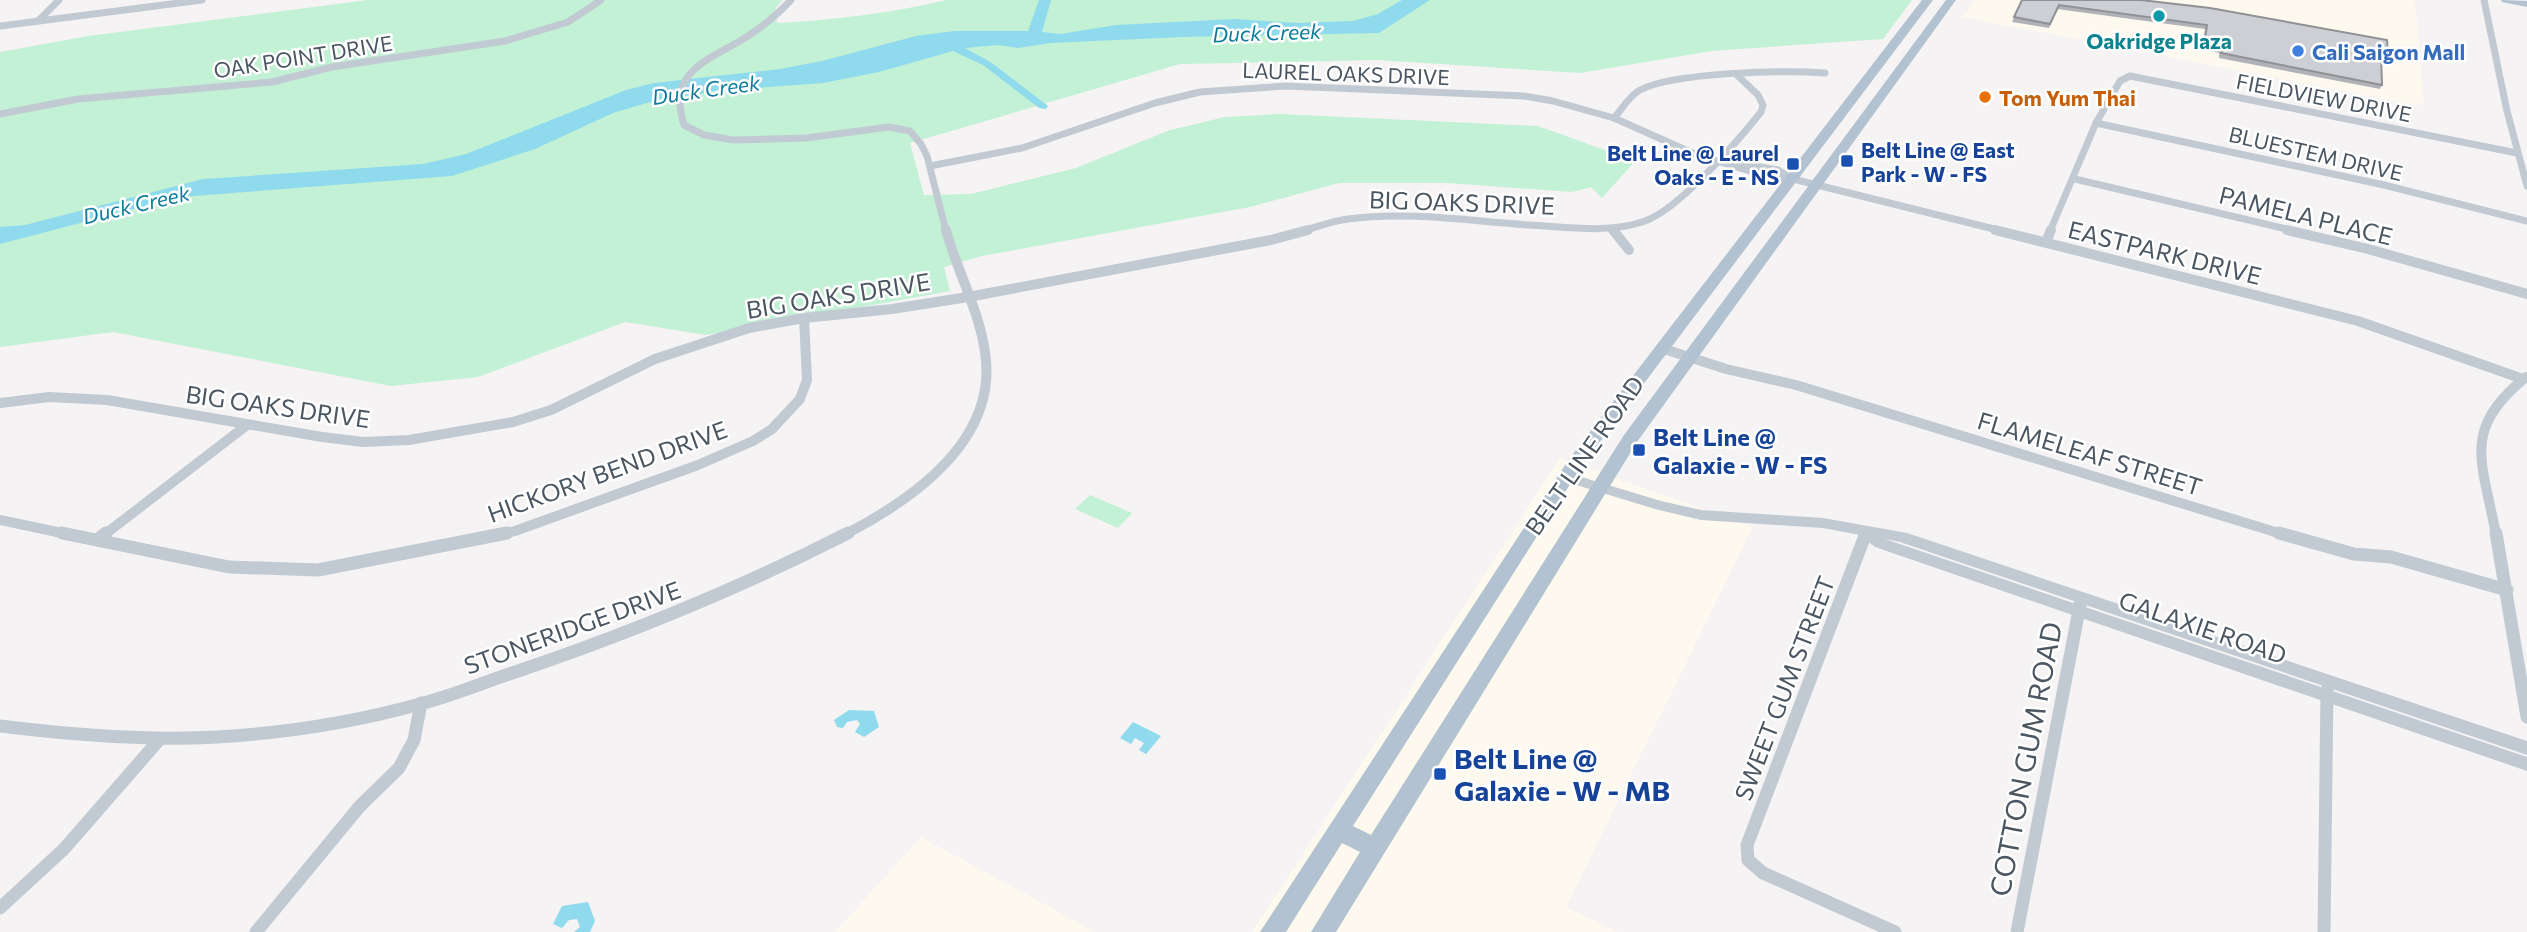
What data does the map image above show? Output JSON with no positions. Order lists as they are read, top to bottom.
{
  "streets": {
    "main road": ["BELT LINE ROAD"],
    "street": [
      "OAK POINT DRIVE",
      "LAUREL OAKS DRIVE",
      "FIELDVIEW DRIVE",
      "BLUESTEM DRIVE",
      "BIG OAKS DRIVE",
      "PAMELA PLACE",
      "EASTPARK DRIVE",
      "FLAMELEAF STREET",
      "HICKORY BEND DRIVE",
      "STONERIDGE DRIVE",
      "GALAXIE ROAD",
      "SWEET GUM STREET",
      "COTTON GUM ROAD"
    ]
  },
  "crossings": [
    ["LAUREL OAKS DRIVE", "BIG OAKS DRIVE"],
    ["LAUREL OAKS DRIVE", "EASTPARK DRIVE"],
    ["LAUREL OAKS DRIVE", "BELT LINE ROAD"],
    ["LAUREL OAKS DRIVE", "STONERIDGE DRIVE"],
    ["FIELDVIEW DRIVE", "BLUESTEM DRIVE"],
    ["BIG OAKS DRIVE", "HICKORY BEND DRIVE"],
    ["BIG OAKS DRIVE", "STONERIDGE DRIVE"],
    ["EASTPARK DRIVE", "BELT LINE ROAD"],
    ["FLAMELEAF STREET", "BELT LINE ROAD"],
    ["BELT LINE ROAD", "GALAXIE ROAD"],
    ["GALAXIE ROAD", "SWEET GUM STREET"],
    ["GALAXIE ROAD", "COTTON GUM ROAD"]
  ],
  "water": ["Duck Creek"],
  "places": {
    "other": ["Oakridge Plaza", "Cali Saigon Mall", "Tom Yum Thai"],
    "transit": [
      "Belt Line @ East Park - W - FS",
      "Belt Line @ Laurel Oaks - E - NS",
      "Belt Line @ Galaxie - W - FS",
      "Belt Line @ Galaxie - W - MB"
    ]
  }
}
